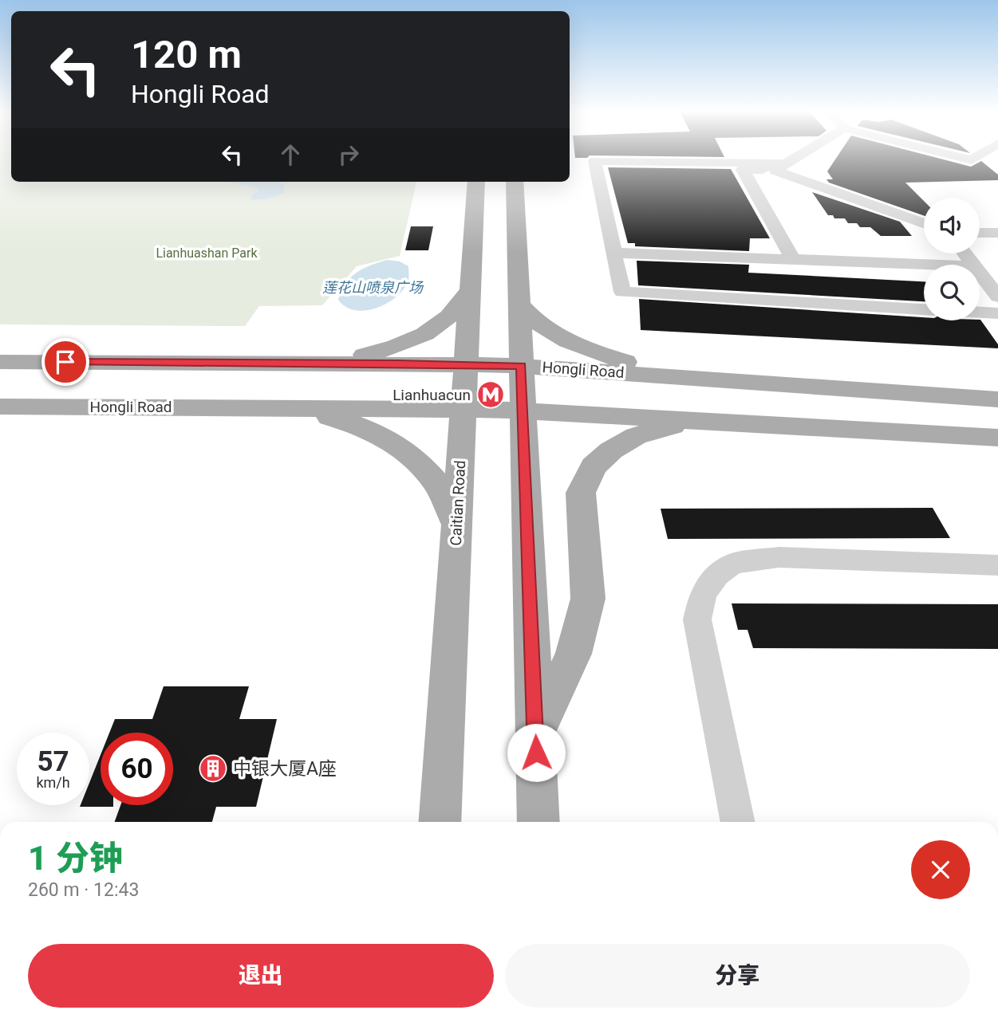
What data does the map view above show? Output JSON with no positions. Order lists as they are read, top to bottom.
{
  "streets": {
    "main road": ["Hongli Road", "Caitian Road"]
  },
  "crossings": [
    ["Hongli Road", "Caitian Road"]
  ],
  "water": ["莲花山喷泉广场"],
  "parks": ["Lianhuashan Park"],
  "places": {
    "metro station": ["Lianhuacun"],
    "building": ["中银大厦A座"]
  },
  "page": {
    "turn": ["120 m", "Hongli Road"],
    "speed": "57 km/h",
    "limit": "60",
    "heading": ["1 分钟", "260 m · 12:43"],
    "buttons": ["退出", "分享"]
  }
}
